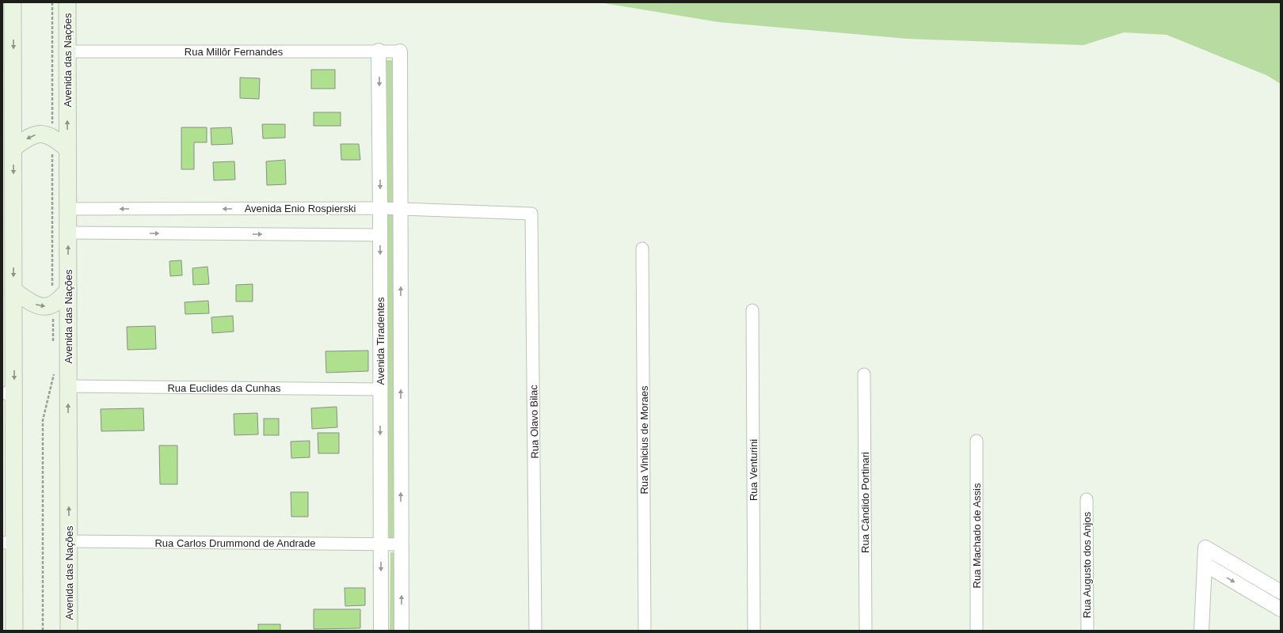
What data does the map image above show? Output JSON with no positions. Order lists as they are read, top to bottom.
{
  "streets": {
    "main road": ["Avenida das Nações"],
    "street": [
      "Rua Millôr Fernandes",
      "Avenida Enio Rospierski",
      "Avenida Tiradentes",
      "Rua Euclides da Cunhas",
      "Rua Olavo Bilac",
      "Rua Vinicius de Moraes",
      "Rua Venturini",
      "Rua Cândido Portinari",
      "Rua Machado de Assis",
      "Rua Carlos Drummond de Andrade",
      "Rua Augusto dos Anjos"
    ]
  },
  "crossings": [
    ["Rua Millôr Fernandes", "Avenida das Nações"],
    ["Rua Millôr Fernandes", "Avenida Tiradentes"],
    ["Avenida das Nações", "Avenida Enio Rospierski"],
    ["Avenida das Nações", "Rua Euclides da Cunhas"],
    ["Avenida das Nações", "Rua Carlos Drummond de Andrade"],
    ["Avenida Enio Rospierski", "Avenida Tiradentes"],
    ["Avenida Enio Rospierski", "Rua Olavo Bilac"],
    ["Avenida Tiradentes", "Rua Euclides da Cunhas"],
    ["Avenida Tiradentes", "Rua Carlos Drummond de Andrade"]
  ]
}
